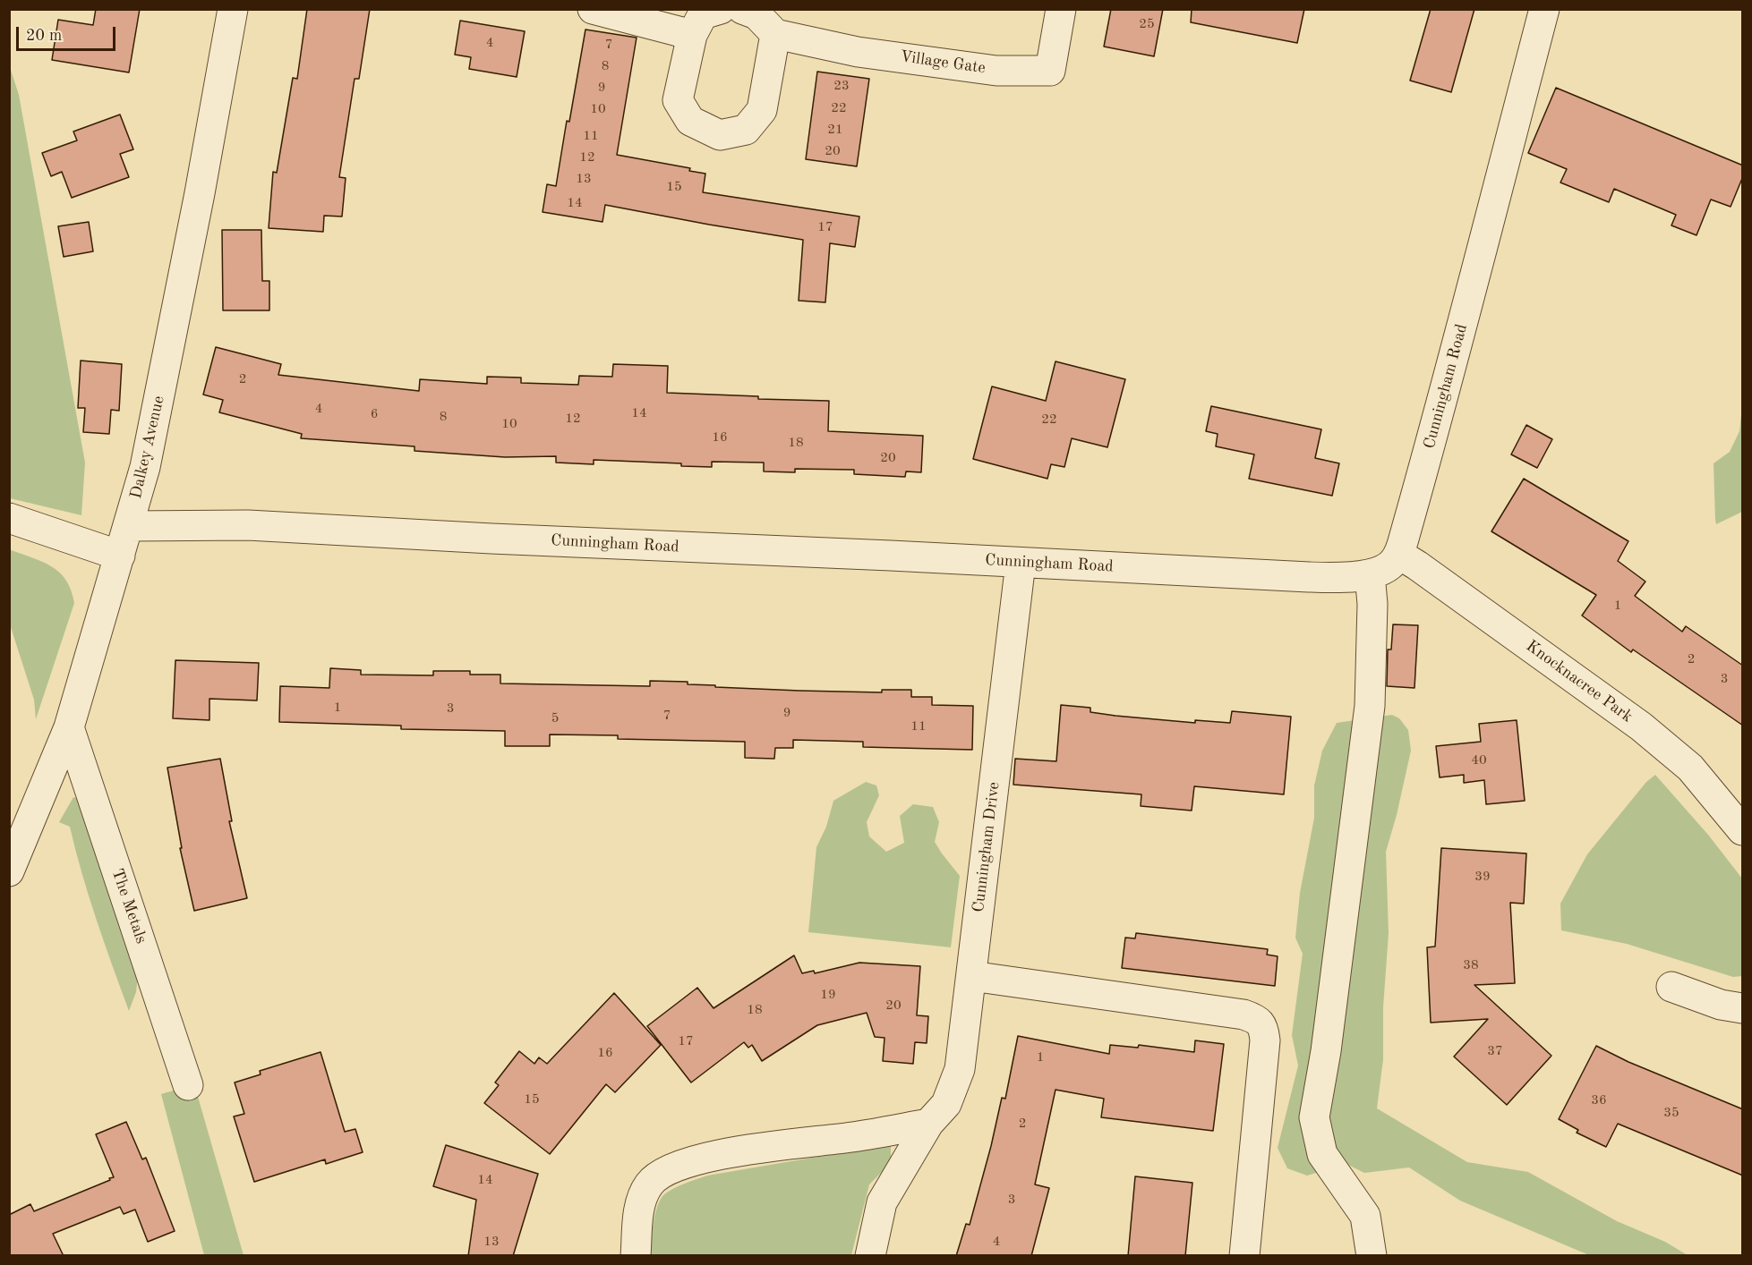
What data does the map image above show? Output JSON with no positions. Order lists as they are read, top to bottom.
{
  "streets": {
    "street": [
      "Village Gate",
      "Cunningham Road",
      "Dalkey Avenue",
      "Knocknacree Park",
      "Cunningham Drive",
      "The Metals"
    ]
  },
  "crossings": [
    ["Cunningham Road", "Dalkey Avenue"],
    ["Cunningham Road", "Knocknacree Park"],
    ["Cunningham Road", "Cunningham Drive"],
    ["Dalkey Avenue", "The Metals"]
  ],
  "house_numbers": [
    "25",
    "4",
    "7",
    "8",
    "23",
    "9",
    "22",
    "10",
    "21",
    "11",
    "20",
    "12",
    "13",
    "15",
    "14",
    "17",
    "2",
    "4",
    "14",
    "6",
    "8",
    "12",
    "22",
    "10",
    "16",
    "18",
    "20",
    "1",
    "2",
    "3",
    "1",
    "3",
    "9",
    "7",
    "5",
    "11",
    "40",
    "39",
    "38",
    "19",
    "20",
    "18",
    "17",
    "37",
    "16",
    "1",
    "15",
    "36",
    "35",
    "2",
    "14",
    "3",
    "13",
    "4"
  ],
  "scale_bar": "20 m"
}
